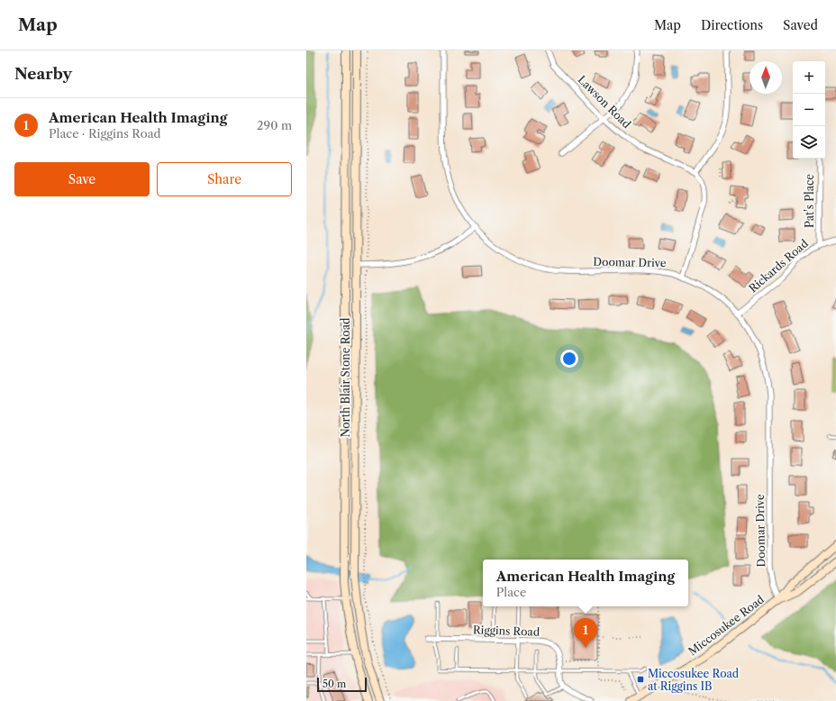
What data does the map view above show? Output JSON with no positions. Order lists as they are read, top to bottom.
{
  "streets": {
    "main road": ["North Blair Stone Road", "Miccosukee Road"],
    "street": [
      "Lawson Road",
      "Pat's Place",
      "Doomar Drive",
      "Rickards Road",
      "Riggins Road"
    ]
  },
  "crossings": [
    ["Pat's Place", "Rickards Road"],
    ["Doomar Drive", "Rickards Road"],
    ["Doomar Drive", "Miccosukee Road"]
  ],
  "places": {
    "transit": ["Miccosukee Road at Riggins IB"]
  },
  "scale_bar": "50 m",
  "north": "top",
  "page": {
    "header": "Map",
    "nav": ["Map", "Directions", "Saved"],
    "heading": "Nearby",
    "map_buttons": ["+", "−"],
    "list": [
      {
        "mark": "1",
        "name": "American Health Imaging",
        "note": "Place · Riggins Road",
        "value": "290 m"
      }
    ],
    "buttons": ["Save", "Share"],
    "popup": ["American Health Imaging", "Place"],
    "pins": "1",
    "scale": "50 m"
  }
}
